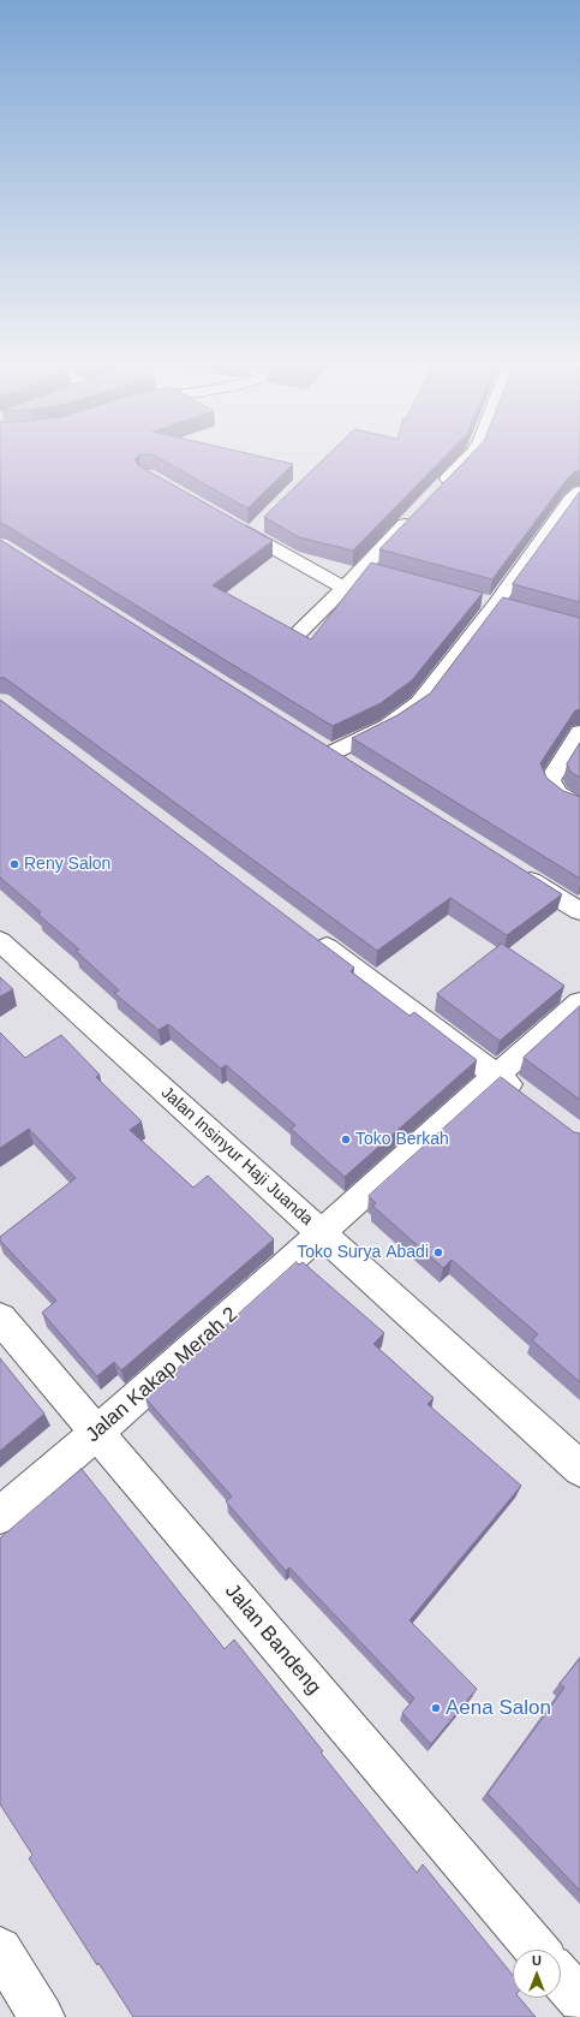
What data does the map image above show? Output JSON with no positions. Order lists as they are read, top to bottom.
{
  "streets": {
    "street": ["Jalan Insinyur Haji Juanda", "Jalan Kakap Merah 2", "Jalan Bandeng"]
  },
  "crossings": [
    ["Jalan Insinyur Haji Juanda", "Jalan Kakap Merah 2"],
    ["Jalan Kakap Merah 2", "Jalan Bandeng"]
  ],
  "places": [
    "Reny Salon",
    "Toko Berkah",
    "Toko Surya Abadi",
    "Aena Salon"
  ],
  "north": "top"
}
